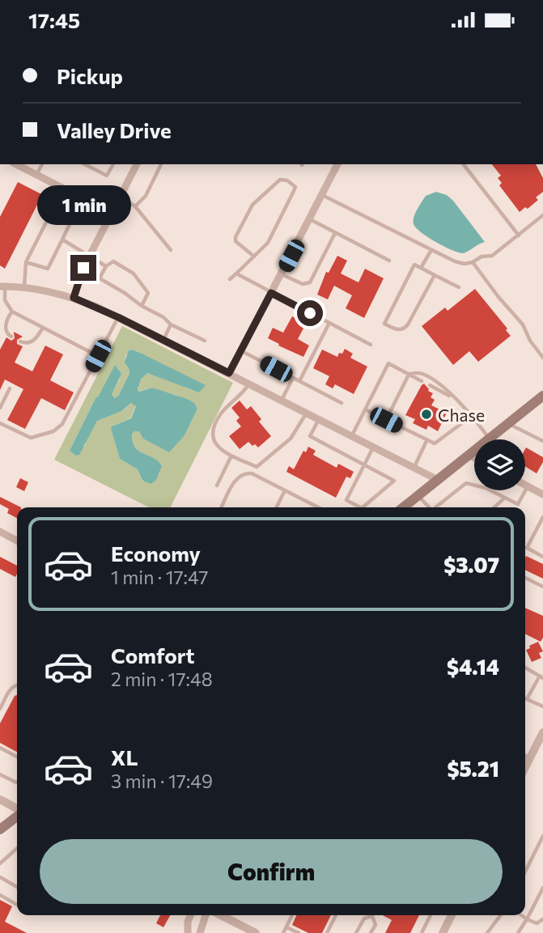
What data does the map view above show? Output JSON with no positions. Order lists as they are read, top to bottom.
{
  "places": ["Chase"],
  "page": {
    "status": "17:45",
    "banner": ["Pickup", "Valley Drive"],
    "bubble": "1 min",
    "list": [
      {
        "name": "Economy",
        "note": "1 min · 17:47",
        "value": "$3.07"
      },
      {
        "name": "Comfort",
        "note": "2 min · 17:48",
        "value": "$4.14"
      },
      {
        "name": "XL",
        "note": "3 min · 17:49",
        "value": "$5.21"
      }
    ],
    "buttons": "Confirm"
  }
}
